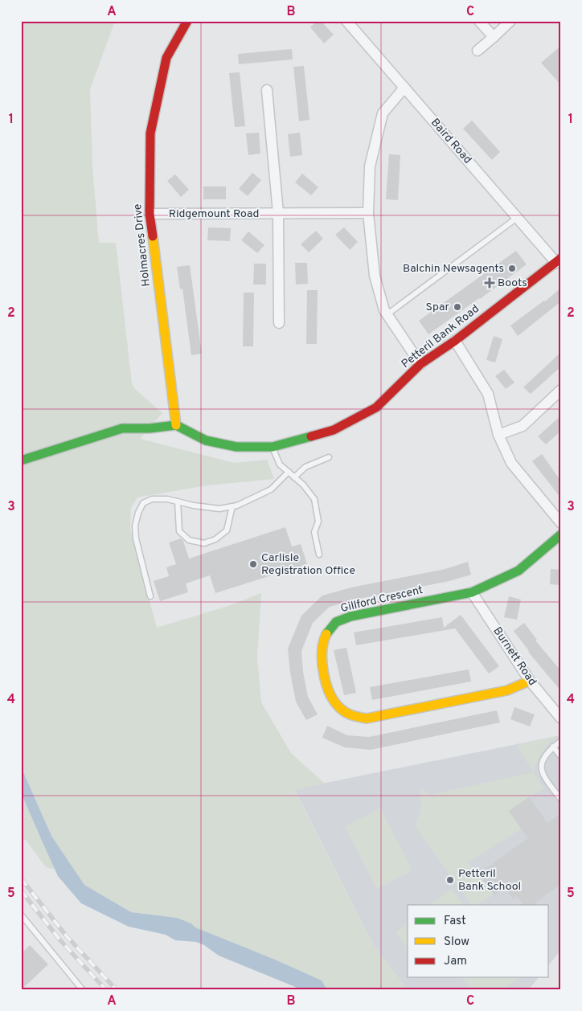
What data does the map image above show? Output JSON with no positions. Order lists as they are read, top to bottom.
{
  "streets": {
    "street": [
      "Baird Road",
      "Ridgemount Road",
      "Holmacres Drive",
      "Petteril Bank Road",
      "Gillford Crescent",
      "Burnett Road"
    ]
  },
  "crossings": [
    ["Baird Road", "Petteril Bank Road"],
    ["Ridgemount Road", "Holmacres Drive"],
    ["Holmacres Drive", "Petteril Bank Road"],
    ["Gillford Crescent", "Burnett Road"]
  ],
  "places": {
    "other": [
      "Balchin Newsagents",
      "Spar",
      "Carlisle Registration Office",
      "Petteril Bank School"
    ],
    "health": ["Boots"]
  },
  "legend": ["Fast", "Slow", "Jam"],
  "grid": {
    "columns": ["A", "B", "C"],
    "rows": [
      "1",
      "2",
      "3",
      "4",
      "5"
    ]
  }
}
